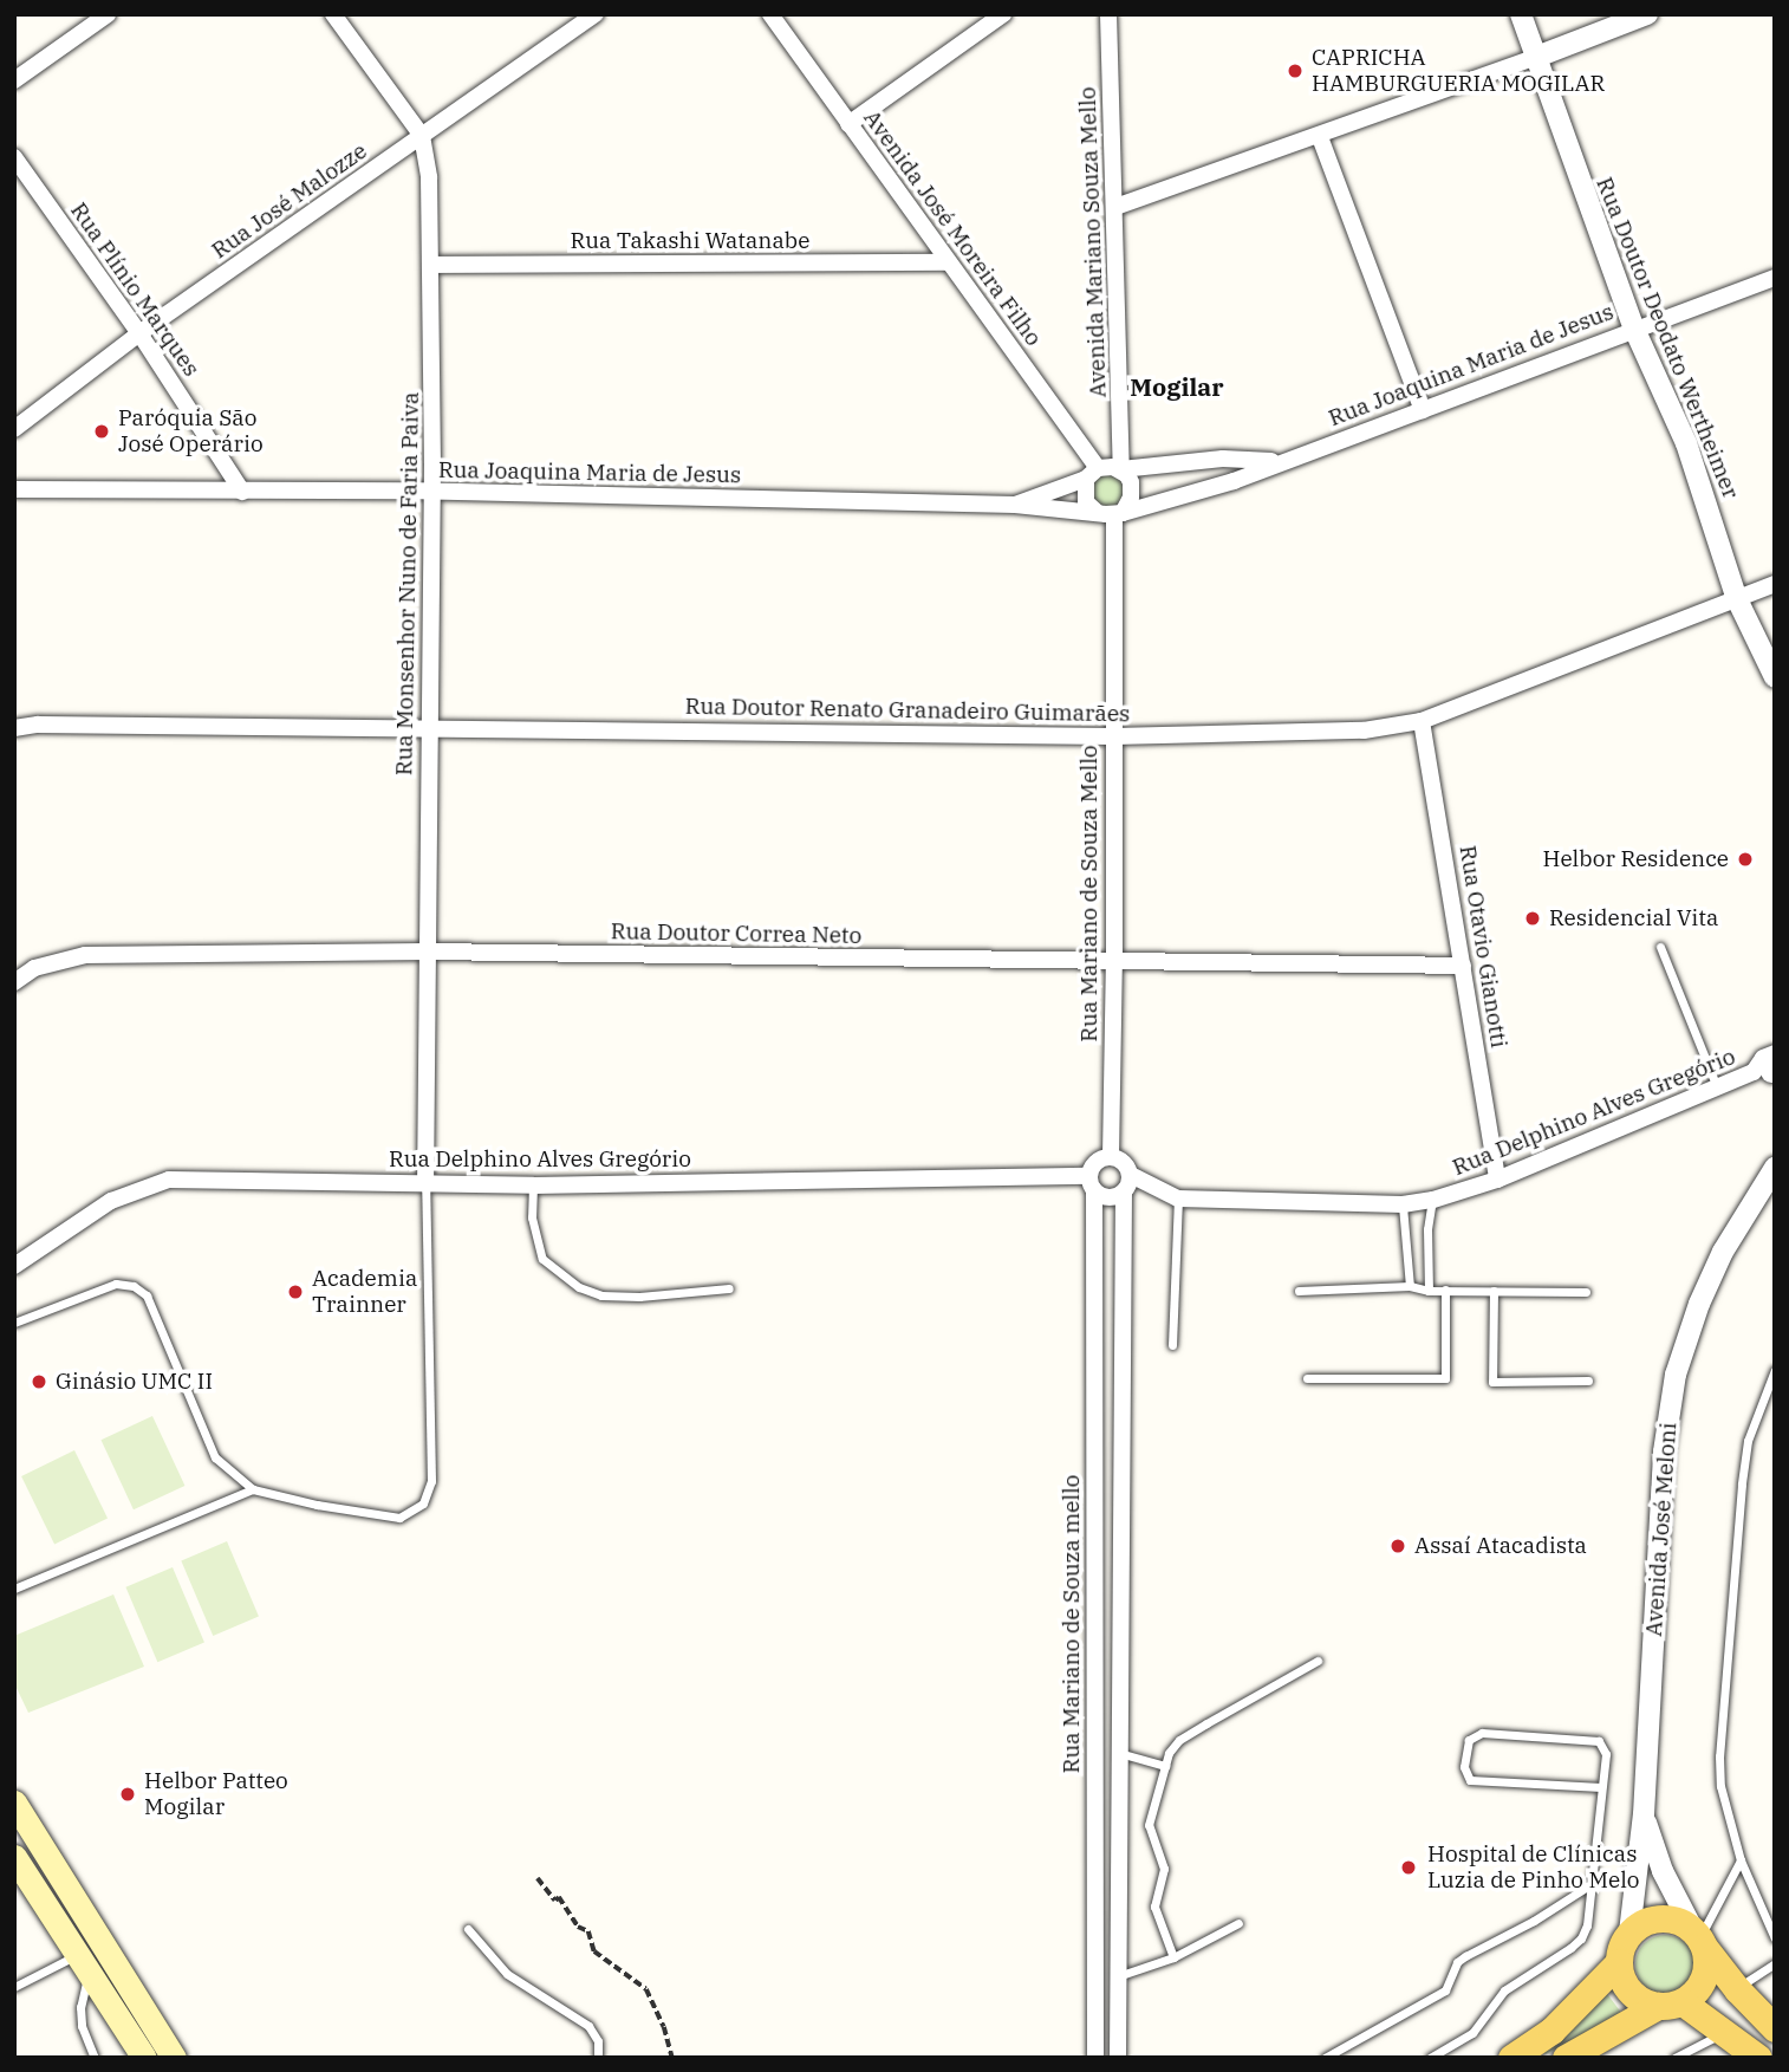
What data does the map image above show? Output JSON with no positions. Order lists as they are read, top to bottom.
{
  "streets": {
    "main road": ["Avenida José Meloni"],
    "street": [
      "Rua José Malozze",
      "Avenida José Moreira Filho",
      "Rua Takashi Watanabe",
      "Avenida Mariano Souza Mello",
      "Rua Plínio Marques",
      "Rua Doutor Deodato Wertheimer",
      "Rua Joaquina Maria de Jesus",
      "Rua Monsenhor Nuno de Faria Paiva",
      "Rua Doutor Renato Granadeiro Guimarães",
      "Rua Mariano de Souza Mello",
      "Rua Doutor Correa Neto",
      "Rua Otavio Gianotti",
      "Rua Delphino Alves Gregório",
      "Rua Mariano de Souza mello"
    ]
  },
  "crossings": [
    ["Rua José Malozze", "Rua Plínio Marques"],
    ["Rua José Malozze", "Rua Monsenhor Nuno de Faria Paiva"],
    ["Avenida José Moreira Filho", "Rua Takashi Watanabe"],
    ["Avenida José Moreira Filho", "Avenida Mariano Souza Mello"],
    ["Avenida José Moreira Filho", "Rua Joaquina Maria de Jesus"],
    ["Avenida José Moreira Filho", "Rua Mariano de Souza Mello"],
    ["Rua Takashi Watanabe", "Rua Monsenhor Nuno de Faria Paiva"],
    ["Avenida Mariano Souza Mello", "Rua Joaquina Maria de Jesus"],
    ["Avenida Mariano Souza Mello", "Rua Mariano de Souza Mello"],
    ["Rua Plínio Marques", "Rua Joaquina Maria de Jesus"],
    ["Rua Doutor Deodato Wertheimer", "Rua Joaquina Maria de Jesus"],
    ["Rua Doutor Deodato Wertheimer", "Rua Doutor Renato Granadeiro Guimarães"],
    ["Rua Joaquina Maria de Jesus", "Rua Monsenhor Nuno de Faria Paiva"],
    ["Rua Joaquina Maria de Jesus", "Rua Mariano de Souza Mello"],
    ["Rua Monsenhor Nuno de Faria Paiva", "Rua Doutor Renato Granadeiro Guimarães"],
    ["Rua Monsenhor Nuno de Faria Paiva", "Rua Doutor Correa Neto"],
    ["Rua Monsenhor Nuno de Faria Paiva", "Rua Delphino Alves Gregório"],
    ["Rua Doutor Renato Granadeiro Guimarães", "Rua Mariano de Souza Mello"],
    ["Rua Doutor Renato Granadeiro Guimarães", "Rua Otavio Gianotti"],
    ["Rua Mariano de Souza Mello", "Rua Doutor Correa Neto"],
    ["Rua Mariano de Souza Mello", "Rua Delphino Alves Gregório"],
    ["Rua Mariano de Souza Mello", "Rua Mariano de Souza mello"],
    ["Rua Doutor Correa Neto", "Rua Otavio Gianotti"],
    ["Rua Otavio Gianotti", "Rua Delphino Alves Gregório"],
    ["Rua Delphino Alves Gregório", "Rua Mariano de Souza mello"]
  ],
  "districts": ["Mogilar"],
  "places": [
    "CAPRICHA HAMBURGUERIA MOGILAR",
    "Paróquia São José Operário",
    "Helbor Residence",
    "Residencial Vita",
    "Academia Trainner",
    "Ginásio UMC II",
    "Assaí Atacadista",
    "Helbor Patteo Mogilar",
    "Hospital de Clínicas Luzia de Pinho Melo"
  ]
}
